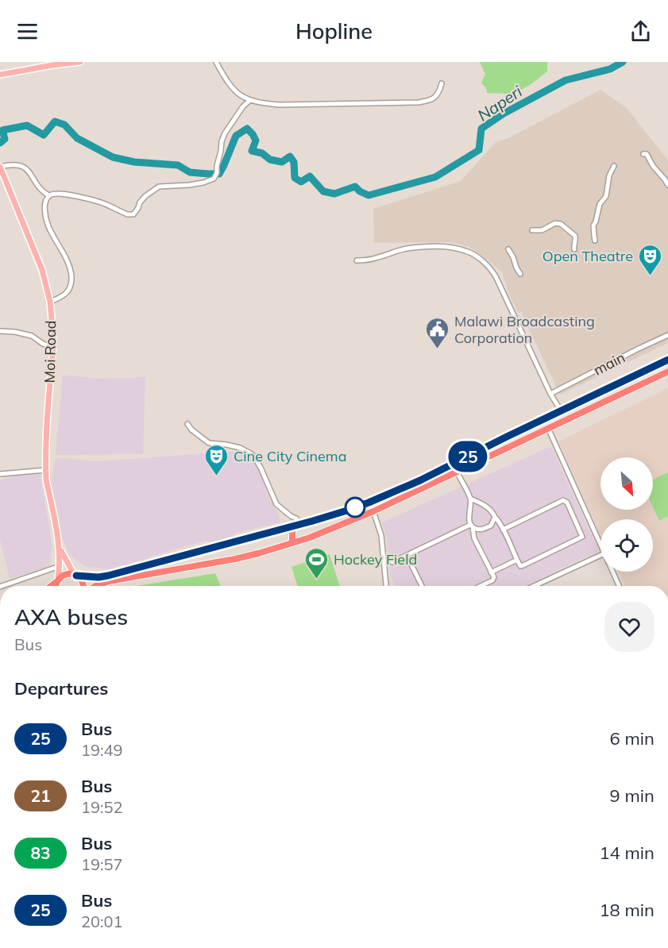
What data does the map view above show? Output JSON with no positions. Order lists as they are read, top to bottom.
{
  "streets": {
    "main road": ["Moi Road"],
    "street": ["main"]
  },
  "water": ["Naperi"],
  "places": {
    "theatre": ["Open Theatre", "Cine City Cinema"],
    "public building": ["Malawi Broadcasting Corporation"],
    "sports": ["Hockey Field"]
  },
  "lines": ["bus line 25"],
  "north": "bottom right",
  "page": {
    "header": "Hopline",
    "on_map": "25",
    "heading": [
      ["AXA buses", "Bus"],
      "Departures"
    ],
    "list": [
      {
        "mark": "25",
        "name": "Bus",
        "note": "19:49",
        "value": "6 min"
      },
      {
        "mark": "21",
        "name": "Bus",
        "note": "19:52",
        "value": "9 min"
      },
      {
        "mark": "83",
        "name": "Bus",
        "note": "19:57",
        "value": "14 min"
      },
      {
        "mark": "25",
        "name": "Bus",
        "note": "20:01",
        "value": "18 min"
      }
    ]
  }
}
